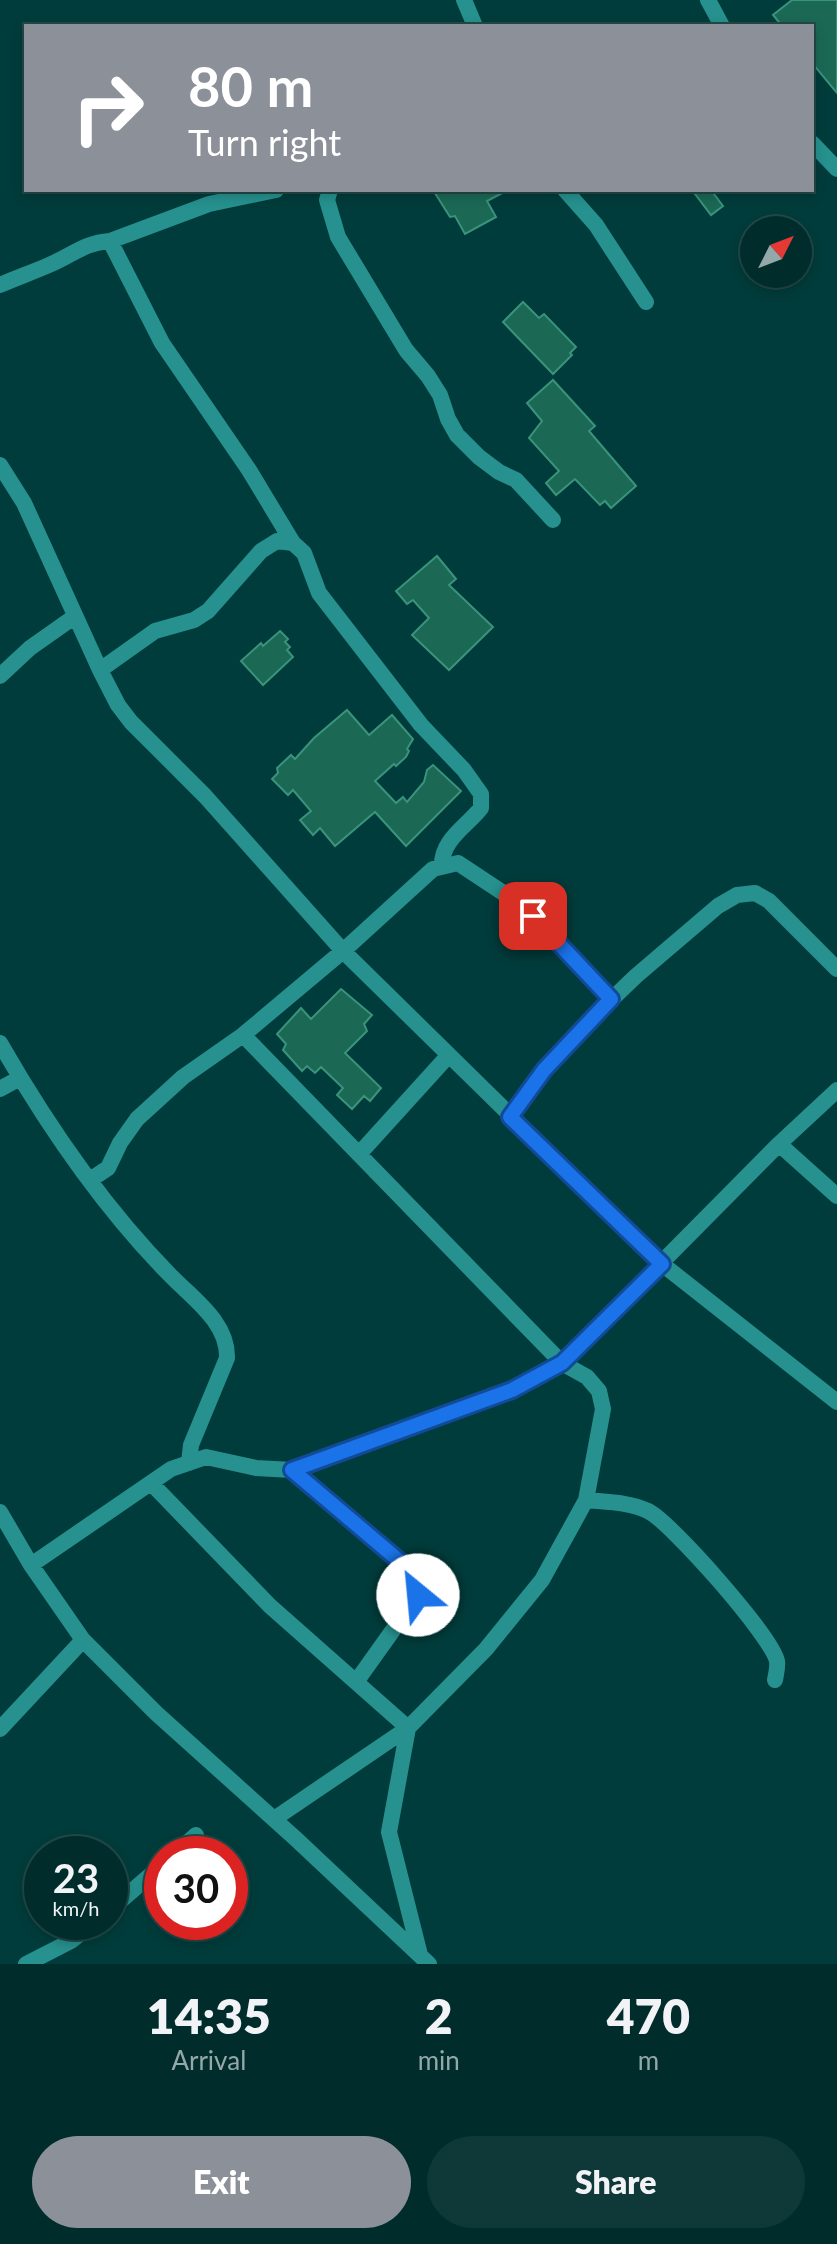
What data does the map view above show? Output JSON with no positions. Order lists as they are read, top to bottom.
{
  "north": "top right",
  "page": {
    "turn": ["80 m", "Turn right"],
    "speed": "23 km/h",
    "limit": "30",
    "eta": [
      "14:35",
      "Arrival",
      "2",
      "min",
      "470",
      "m"
    ],
    "buttons": ["Exit", "Share"]
  }
}
